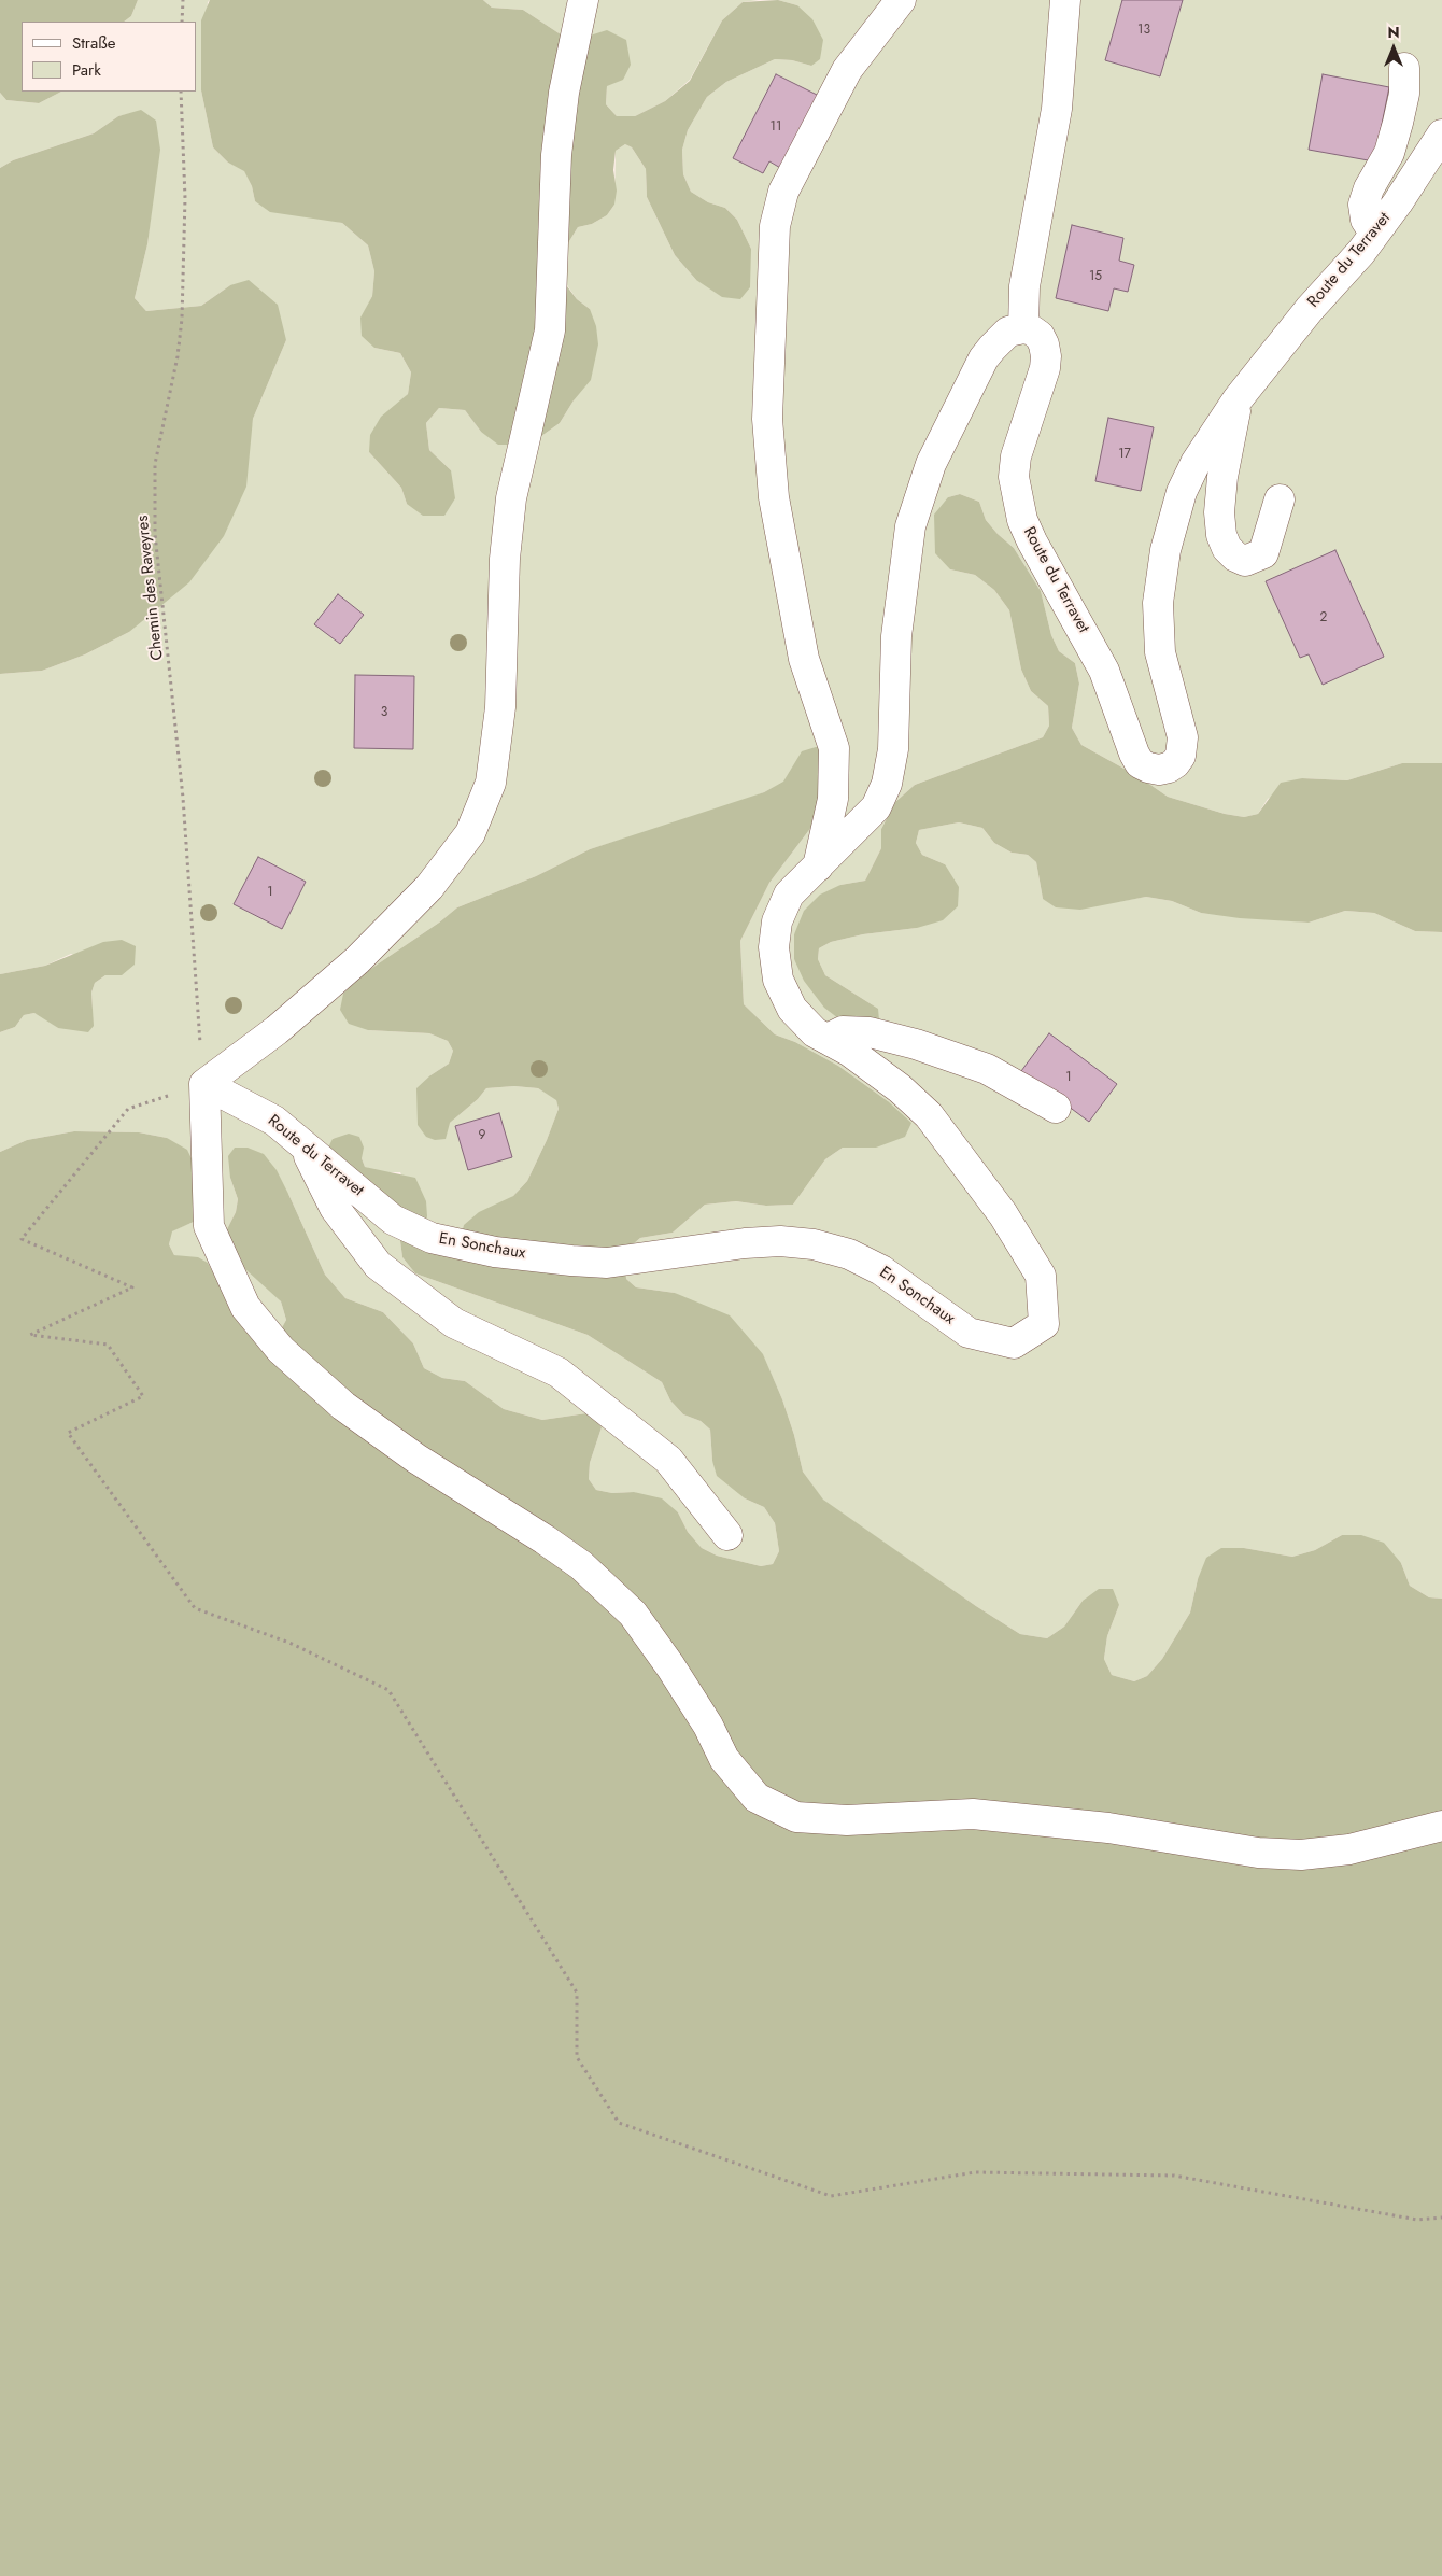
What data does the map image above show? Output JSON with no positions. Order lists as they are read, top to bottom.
{
  "streets": {
    "street": ["Route du Terravet", "En Sonchaux"],
    "path": ["Chemin des Raveyres"]
  },
  "crossings": [
    ["Route du Terravet", "Chemin des Raveyres"],
    ["Route du Terravet", "En Sonchaux"]
  ],
  "house_numbers": [
    "13",
    "11",
    "15",
    "17",
    "2",
    "3",
    "1",
    "1",
    "9"
  ],
  "legend": ["Straße", "Park"],
  "north": "top"
}
